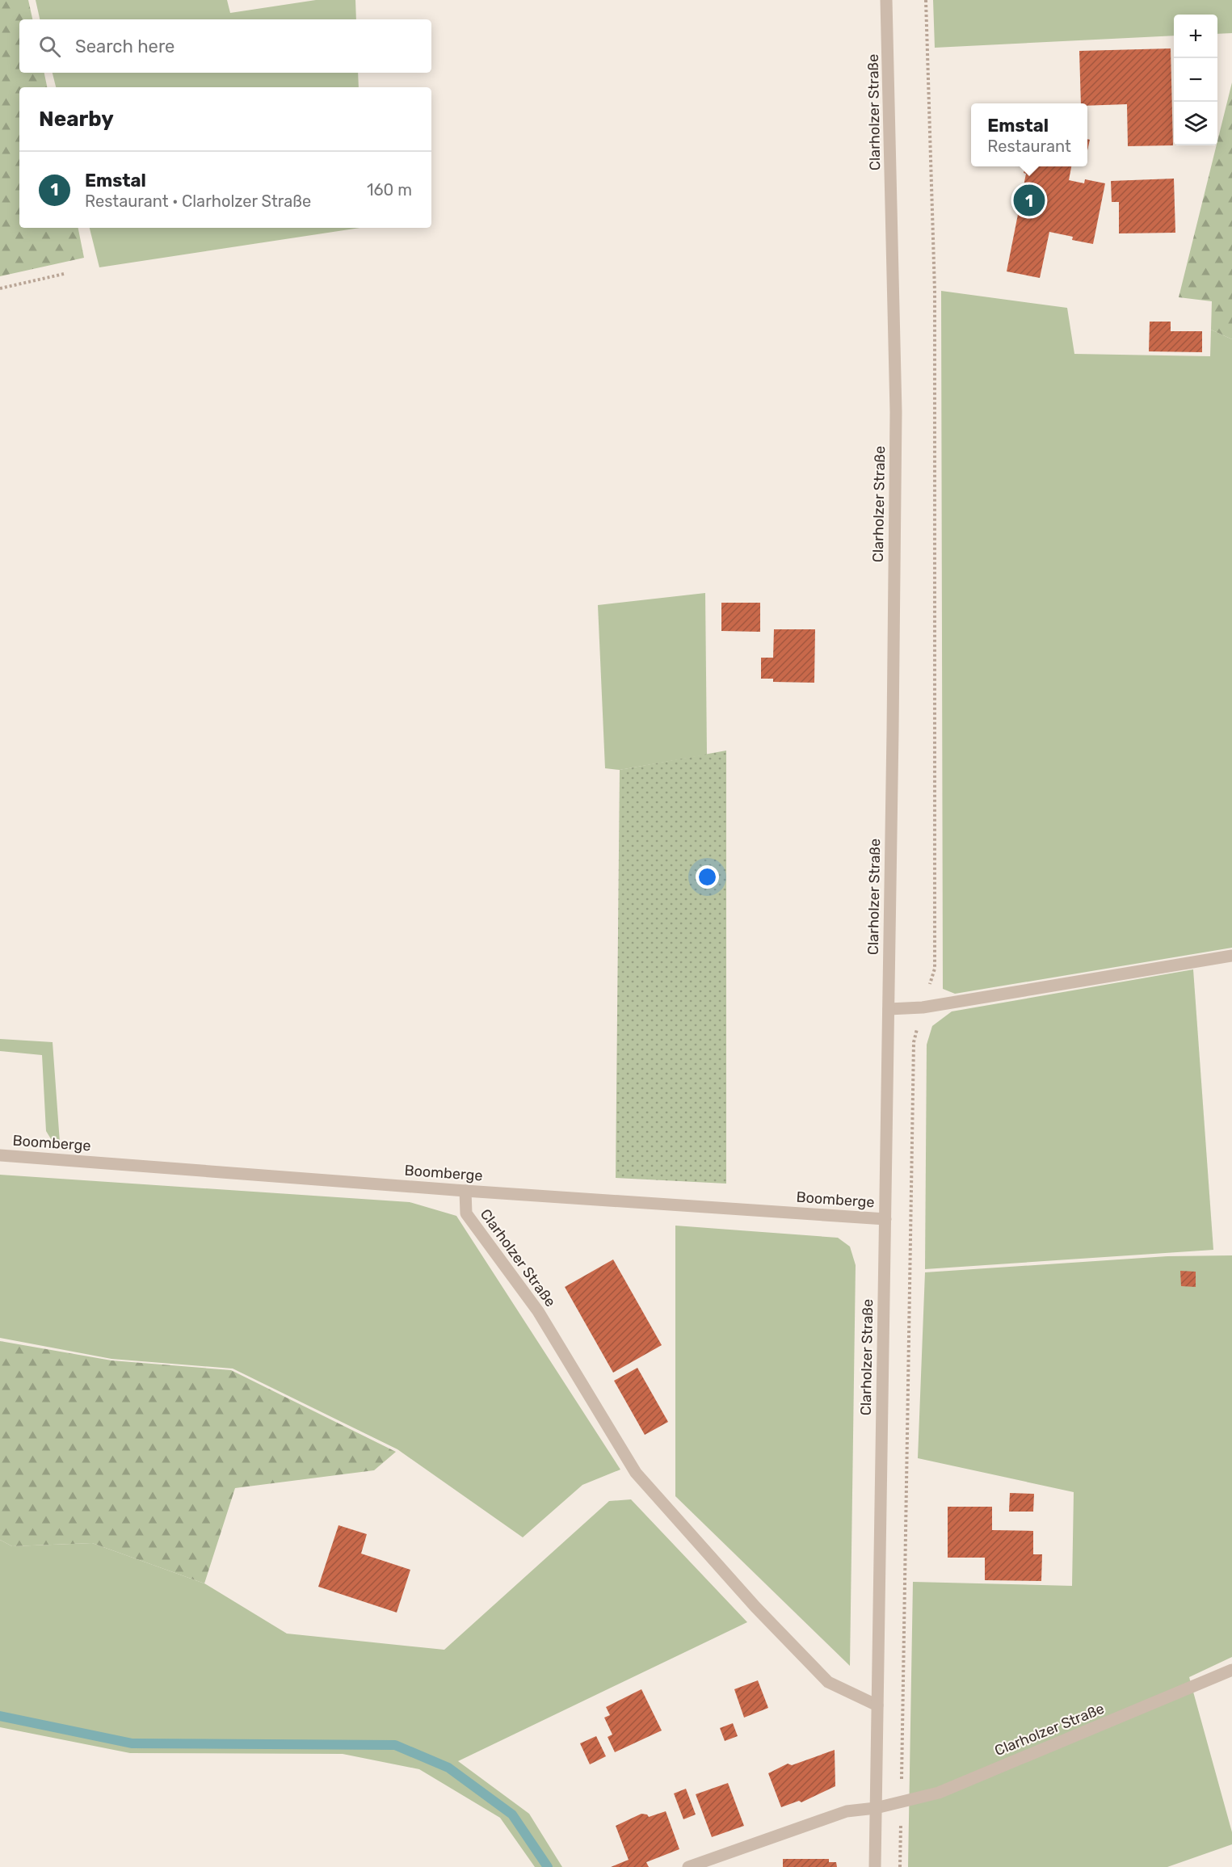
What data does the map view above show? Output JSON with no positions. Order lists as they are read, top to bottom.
{
  "streets": {
    "street": ["Clarholzer Straße", "Boomberge"]
  },
  "crossings": [
    ["Clarholzer Straße", "Boomberge"]
  ],
  "page": {
    "map_buttons": ["+", "−"],
    "search": "Search here",
    "heading": "Nearby",
    "popup": ["Emstal", "Restaurant"],
    "list": [
      {
        "mark": "1",
        "name": "Emstal",
        "note": "Restaurant · Clarholzer Straße",
        "value": "160 m"
      }
    ],
    "pins": "1"
  }
}
